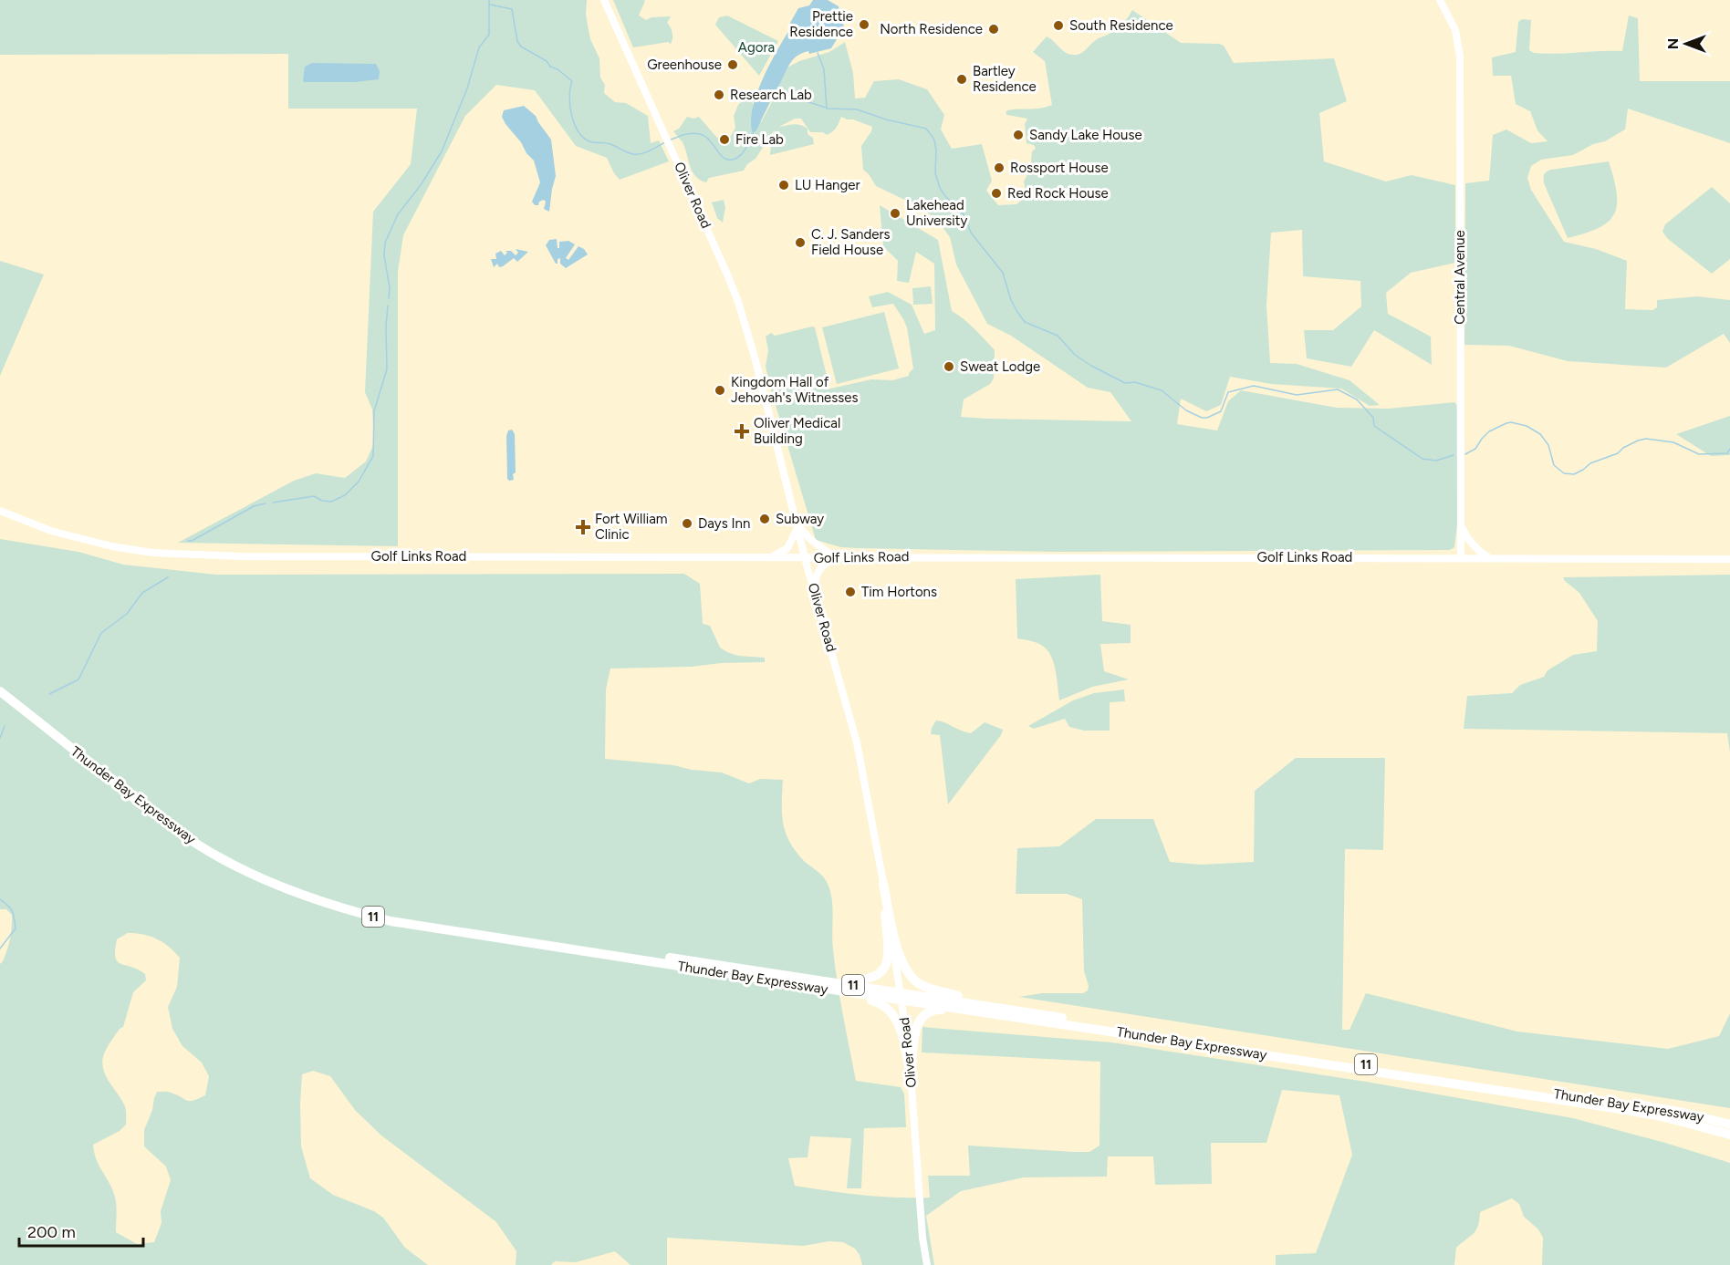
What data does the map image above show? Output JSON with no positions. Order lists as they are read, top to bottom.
{
  "streets": {
    "highway": ["Thunder Bay Expressway", "11"],
    "main road": ["Oliver Road", "Central Avenue", "Golf Links Road"]
  },
  "crossings": [
    ["Oliver Road", "Golf Links Road"],
    ["Oliver Road", "Thunder Bay Expressway"],
    ["Central Avenue", "Golf Links Road"]
  ],
  "parks": ["Agora"],
  "places": {
    "other": [
      "Prettie Residence",
      "South Residence",
      "North Residence",
      "Greenhouse",
      "Bartley Residence",
      "Research Lab",
      "Sandy Lake House",
      "Fire Lab",
      "Rossport House",
      "LU Hanger",
      "Red Rock House",
      "Lakehead University",
      "C. J. Sanders Field House",
      "Sweat Lodge",
      "Kingdom Hall of Jehovah's Witnesses",
      "Subway",
      "Days Inn",
      "Tim Hortons"
    ],
    "health": ["Oliver Medical Building", "Fort William Clinic"]
  },
  "scale_bar": "200 m",
  "north": "left"
}
